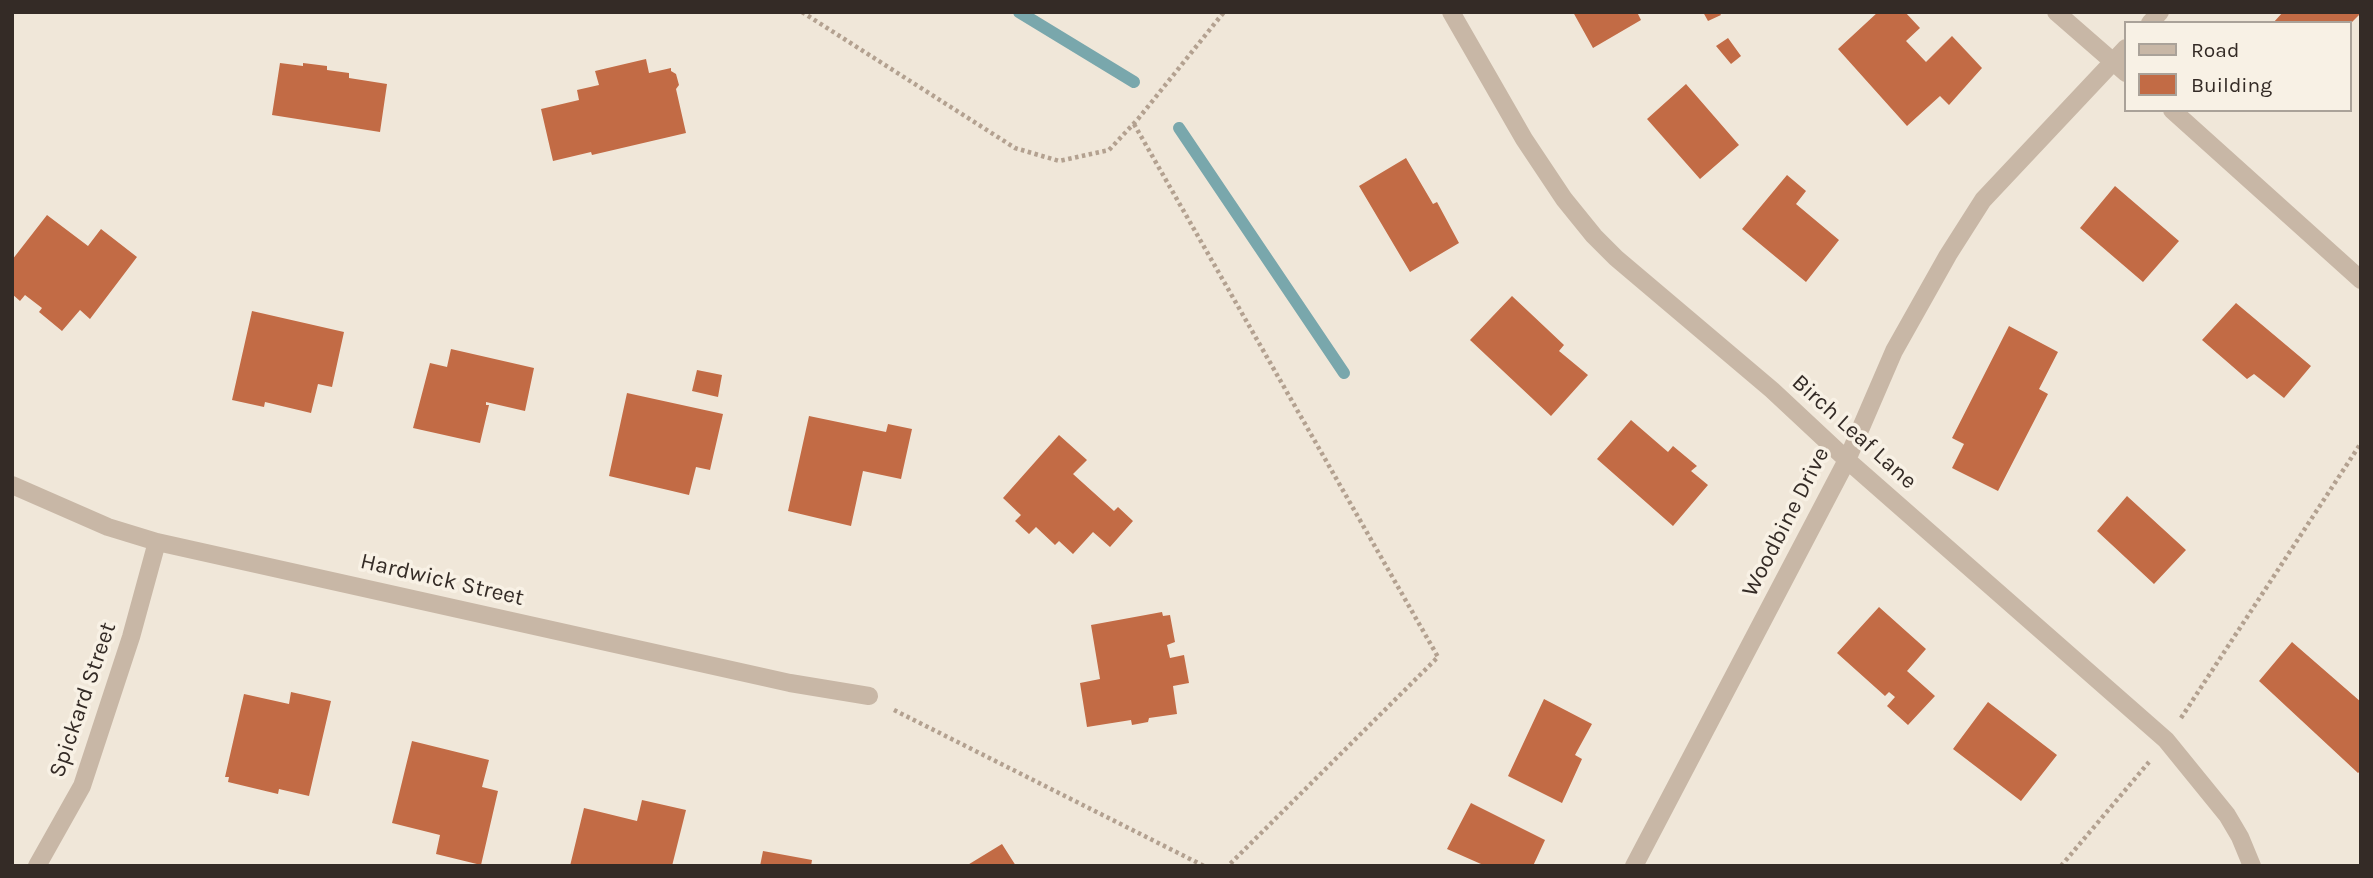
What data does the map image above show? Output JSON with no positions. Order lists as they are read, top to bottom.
{
  "streets": {
    "street": [
      "Birch Leaf Lane",
      "Woodbine Drive",
      "Hardwick Street",
      "Spickard Street"
    ]
  },
  "crossings": [
    ["Birch Leaf Lane", "Woodbine Drive"],
    ["Hardwick Street", "Spickard Street"]
  ],
  "legend": ["Road", "Building"]
}
